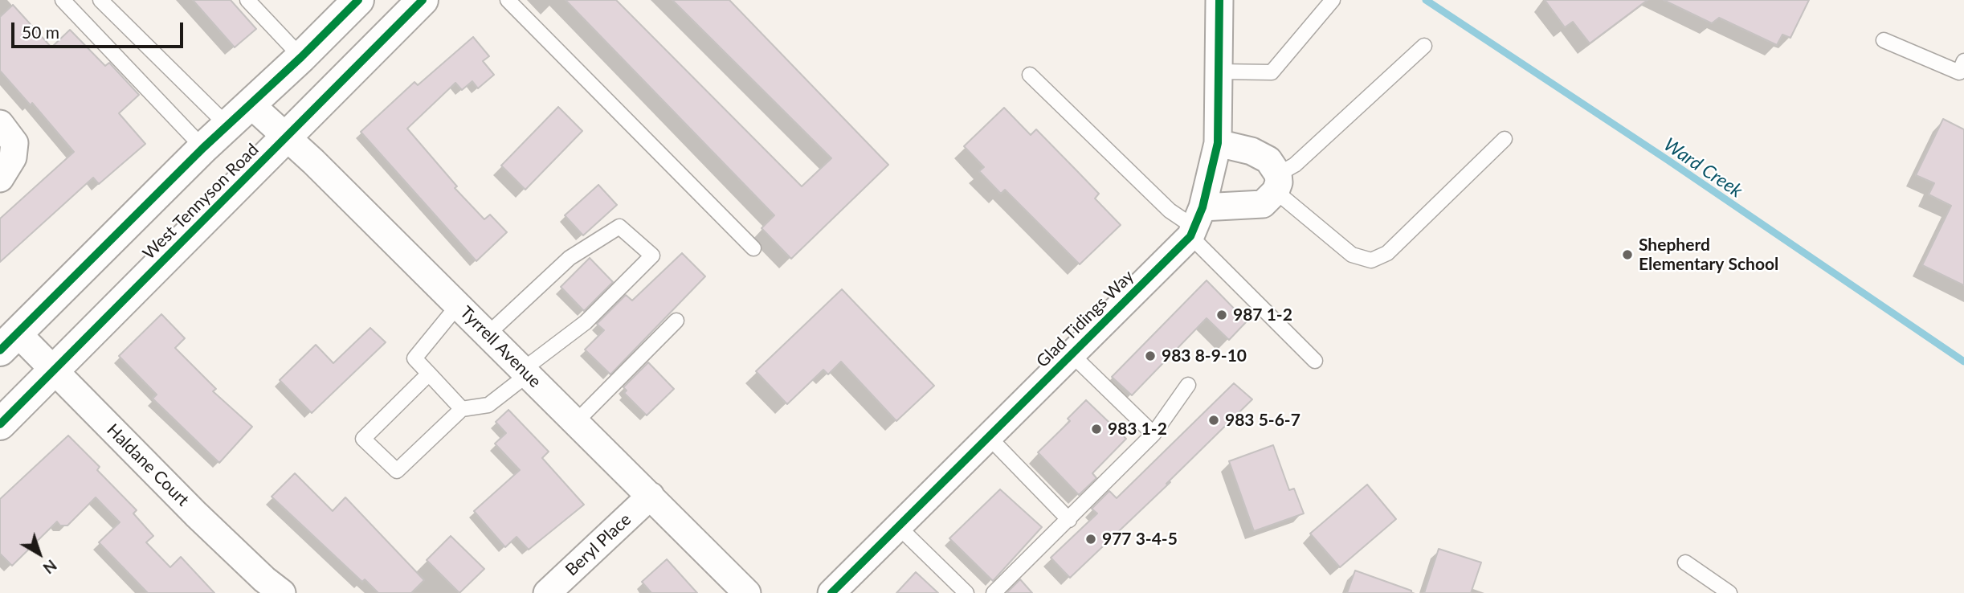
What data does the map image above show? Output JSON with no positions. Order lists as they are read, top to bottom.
{
  "streets": {
    "main road": ["West Tennyson Road"],
    "street": [
      "Glad Tidings Way",
      "Tyrrell Avenue",
      "Haldane Court",
      "Beryl Place"
    ]
  },
  "crossings": [
    ["West Tennyson Road", "Tyrrell Avenue"],
    ["West Tennyson Road", "Haldane Court"],
    ["Tyrrell Avenue", "Beryl Place"]
  ],
  "water": ["Ward Creek"],
  "places": [
    "Shepherd Elementary School",
    "987 1-2",
    "983 8-9-10",
    "983 5-6-7",
    "983 1-2",
    "977 3-4-5"
  ],
  "scale_bar": "50 m",
  "north": "bottom right"
}
